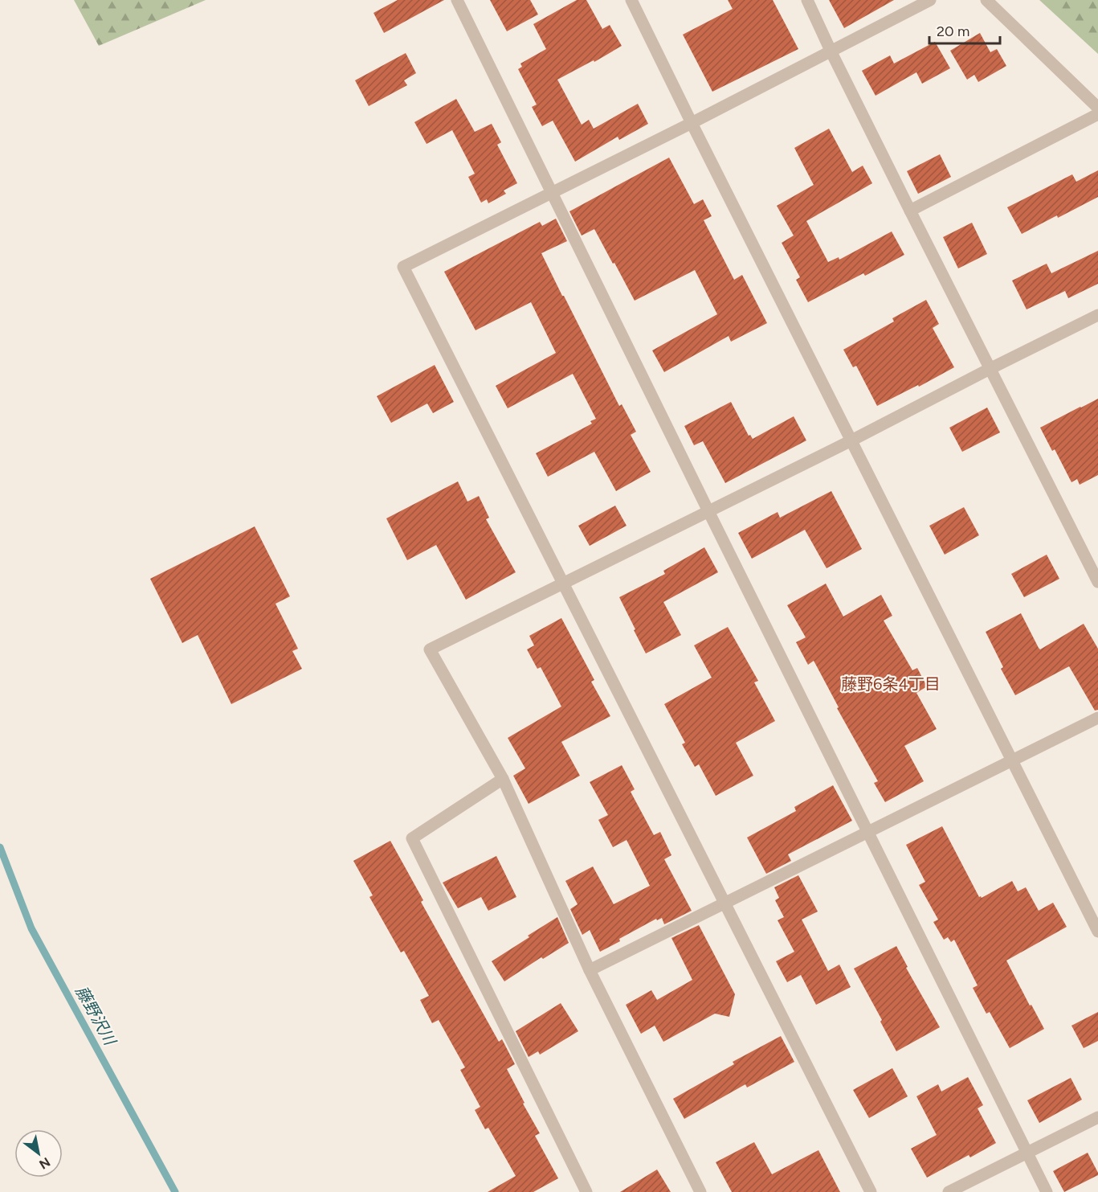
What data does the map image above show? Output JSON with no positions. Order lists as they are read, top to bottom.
{
  "districts": ["藤野6条4丁目"],
  "water": ["藤野沢川"],
  "scale_bar": "20 m",
  "north": "bottom right"
}
